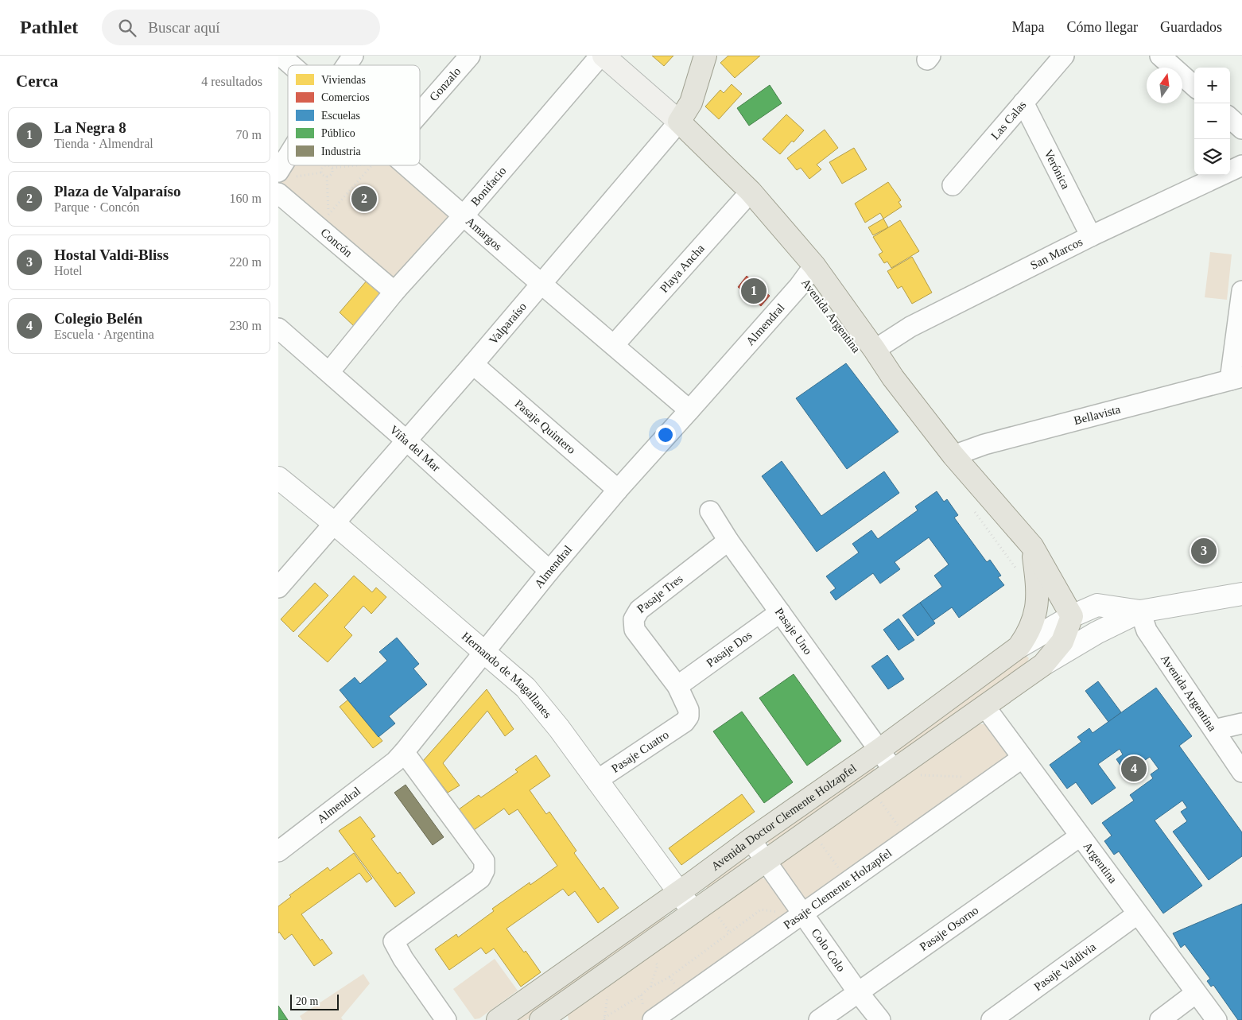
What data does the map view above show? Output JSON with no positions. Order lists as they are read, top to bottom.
{
  "streets": {
    "main road": ["Avenida Argentina", "Avenida Doctor Clemente Holzapfel"],
    "street": [
      "Gonzalo",
      "Las Calas",
      "Verónica",
      "Bonifacio",
      "Amargos",
      "Concón",
      "San Marcos",
      "Playa Ancha",
      "Valparaíso",
      "Almendral",
      "Bellavista",
      "Pasaje Quintero",
      "Viña del Mar",
      "Pasaje Tres",
      "Pasaje Uno",
      "Pasaje Dos",
      "Hernando de Magallanes",
      "Pasaje Cuatro",
      "Argentina",
      "Pasaje Clemente Holzapfel",
      "Pasaje Osorno",
      "Colo Colo",
      "Pasaje Valdivia"
    ]
  },
  "crossings": [
    ["Las Calas", "Verónica"],
    ["Verónica", "San Marcos"],
    ["Bonifacio", "Amargos"],
    ["Bonifacio", "Concón"],
    ["Bonifacio", "Viña del Mar"],
    ["Amargos", "Playa Ancha"],
    ["Amargos", "Valparaíso"],
    ["Amargos", "Almendral"],
    ["San Marcos", "Avenida Argentina"],
    ["Playa Ancha", "Avenida Argentina"],
    ["Avenida Argentina", "Valparaíso"],
    ["Avenida Argentina", "Almendral"],
    ["Avenida Argentina", "Bellavista"],
    ["Avenida Argentina", "Avenida Doctor Clemente Holzapfel"],
    ["Valparaíso", "Pasaje Quintero"],
    ["Valparaíso", "Viña del Mar"],
    ["Valparaíso", "Hernando de Magallanes"],
    ["Almendral", "Pasaje Quintero"],
    ["Almendral", "Viña del Mar"],
    ["Almendral", "Hernando de Magallanes"],
    ["Pasaje Tres", "Pasaje Uno"],
    ["Pasaje Tres", "Pasaje Dos"],
    ["Pasaje Tres", "Pasaje Cuatro"],
    ["Pasaje Uno", "Pasaje Dos"],
    ["Pasaje Uno", "Avenida Doctor Clemente Holzapfel"],
    ["Hernando de Magallanes", "Pasaje Cuatro"],
    ["Hernando de Magallanes", "Avenida Doctor Clemente Holzapfel"],
    ["Avenida Doctor Clemente Holzapfel", "Argentina"],
    ["Avenida Doctor Clemente Holzapfel", "Colo Colo"],
    ["Argentina", "Pasaje Clemente Holzapfel"],
    ["Argentina", "Pasaje Osorno"],
    ["Argentina", "Pasaje Valdivia"],
    ["Pasaje Clemente Holzapfel", "Colo Colo"],
    ["Pasaje Osorno", "Colo Colo"]
  ],
  "legend": [
    "Viviendas",
    "Comercios",
    "Escuelas",
    "Público",
    "Industria"
  ],
  "scale_bar": "20 m",
  "north": "top",
  "page": {
    "header": "Pathlet",
    "search": "Buscar aquí",
    "nav": ["Mapa", "Cómo llegar", "Guardados"],
    "heading": ["Cerca", "4 resultados"],
    "map_buttons": ["+", "−"],
    "list": [
      {
        "mark": "1",
        "name": "La Negra 8",
        "note": "Tienda · Almendral",
        "value": "70 m"
      },
      {
        "mark": "2",
        "name": "Plaza de Valparaíso",
        "note": "Parque · Concón",
        "value": "160 m"
      },
      {
        "mark": "3",
        "name": "Hostal Valdi-Bliss",
        "note": "Hotel",
        "value": "220 m"
      },
      {
        "mark": "4",
        "name": "Colegio Belén",
        "note": "Escuela · Argentina",
        "value": "230 m"
      }
    ],
    "pins": [
      "2",
      "1",
      "3",
      "4"
    ],
    "scale": "20 m"
  }
}
